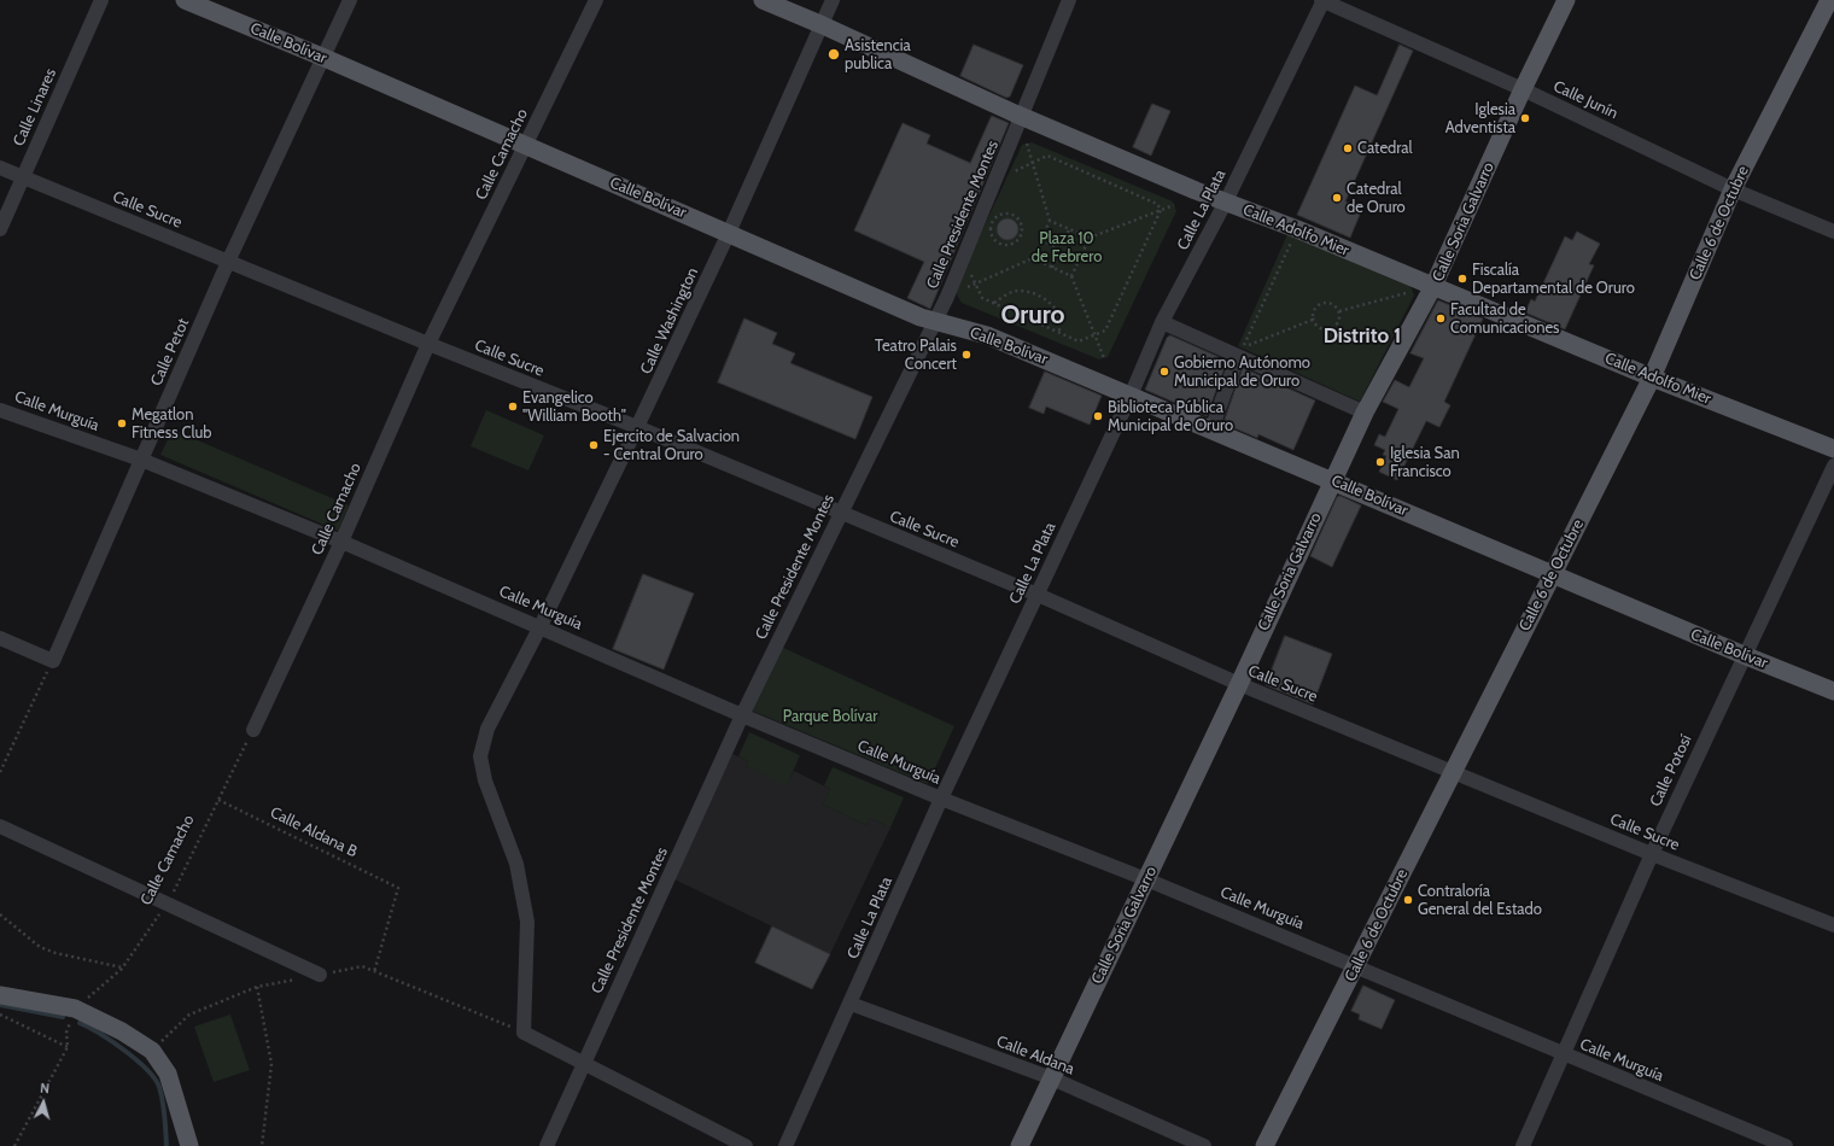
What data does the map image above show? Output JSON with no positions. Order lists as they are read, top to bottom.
{
  "streets": {
    "main road": [
      "Calle Bolívar",
      "Calle Soria Galvarro",
      "Calle 6 de Octubre",
      "Calle Adolfo Mier"
    ],
    "street": [
      "Calle Junín",
      "Calle Linares",
      "Calle Camacho",
      "Calle Sucre",
      "Calle La Plata",
      "Calle Presidente Montes",
      "Calle Washington",
      "Calle Petot",
      "Calle Murguía",
      "Calle Potosí",
      "Calle Aldana"
    ],
    "path": ["Calle Aldana B"]
  },
  "crossings": [
    ["Calle Bolívar", "Calle Camacho"],
    ["Calle Bolívar", "Calle La Plata"],
    ["Calle Bolívar", "Calle Presidente Montes"],
    ["Calle Bolívar", "Calle Soria Galvarro"],
    ["Calle Bolívar", "Calle 6 de Octubre"],
    ["Calle Bolívar", "Calle Washington"],
    ["Calle Bolívar", "Calle Petot"],
    ["Calle Bolívar", "Calle Potosí"],
    ["Calle Junín", "Calle La Plata"],
    ["Calle Junín", "Calle Soria Galvarro"],
    ["Calle Junín", "Calle 6 de Octubre"],
    ["Calle Linares", "Calle Sucre"],
    ["Calle Camacho", "Calle Sucre"],
    ["Calle Camacho", "Calle Murguía"],
    ["Calle Camacho", "Calle Aldana B"],
    ["Calle Sucre", "Calle La Plata"],
    ["Calle Sucre", "Calle Presidente Montes"],
    ["Calle Sucre", "Calle Soria Galvarro"],
    ["Calle Sucre", "Calle 6 de Octubre"],
    ["Calle Sucre", "Calle Washington"],
    ["Calle Sucre", "Calle Petot"],
    ["Calle Sucre", "Calle Potosí"],
    ["Calle La Plata", "Calle Adolfo Mier"],
    ["Calle La Plata", "Calle Murguía"],
    ["Calle La Plata", "Calle Aldana"],
    ["Calle Presidente Montes", "Calle Adolfo Mier"],
    ["Calle Presidente Montes", "Calle Murguía"],
    ["Calle Soria Galvarro", "Calle Adolfo Mier"],
    ["Calle Soria Galvarro", "Calle Murguía"],
    ["Calle Soria Galvarro", "Calle Aldana"],
    ["Calle 6 de Octubre", "Calle Adolfo Mier"],
    ["Calle 6 de Octubre", "Calle Murguía"],
    ["Calle Adolfo Mier", "Calle Washington"],
    ["Calle Washington", "Calle Murguía"],
    ["Calle Petot", "Calle Murguía"],
    ["Calle Murguía", "Calle Potosí"]
  ],
  "districts": ["Oruro", "Distrito 1"],
  "parks": ["Plaza 10 de Febrero", "Parque Bolívar"],
  "places": [
    "Asistencia publica",
    "Iglesia Adventista",
    "Catedral",
    "Catedral de Oruro",
    "Fiscalía Departamental de Oruro",
    "Facultad de Comunicaciones",
    "Teatro Palais Concert",
    "Gobierno Autónomo Municipal de Oruro",
    "Evangelico \"William Booth\"",
    "Biblioteca Pública Municipal de Oruro",
    "Megatlon Fitness Club",
    "Ejercito de Salvacion - Central Oruro",
    "Iglesia San Francisco",
    "Contraloría General del Estado"
  ],
  "north": "top"
}
